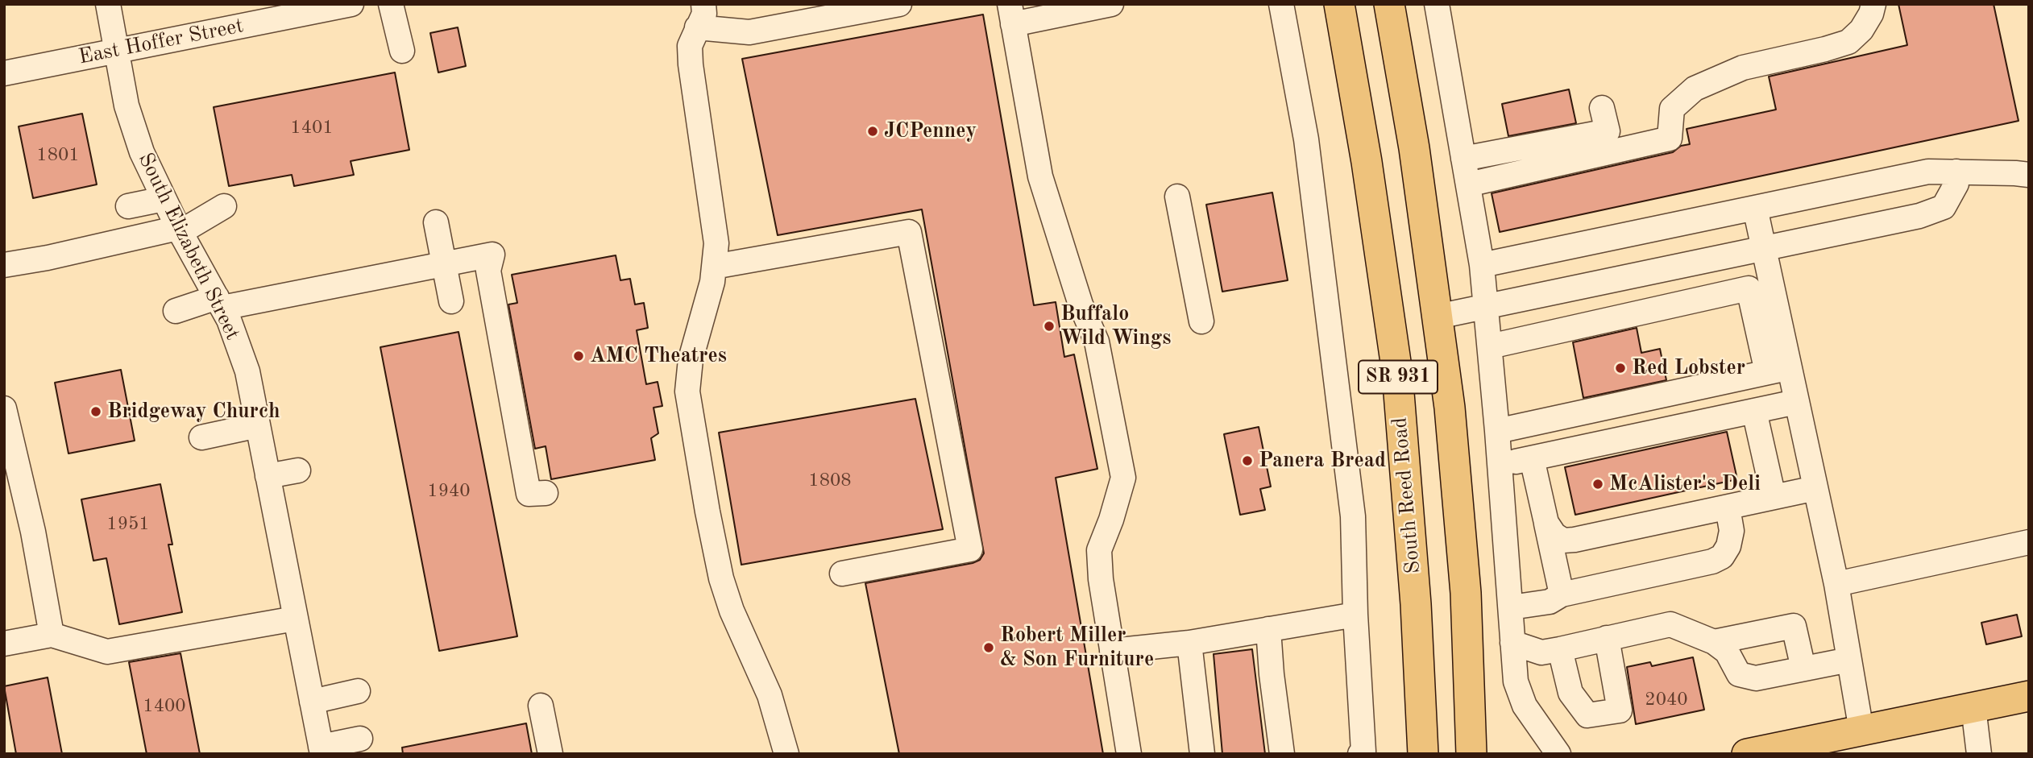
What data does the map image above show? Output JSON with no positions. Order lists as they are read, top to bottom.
{
  "streets": {
    "main road": ["SR 931", "South Reed Road"],
    "street": ["East Hoffer Street", "South Elizabeth Street"]
  },
  "crossings": [
    ["East Hoffer Street", "South Elizabeth Street"]
  ],
  "places": [
    "JCPenney",
    "Buffalo Wild Wings",
    "AMC Theatres",
    "Red Lobster",
    "Bridgeway Church",
    "Panera Bread",
    "McAlister's Deli",
    "Robert Miller & Son Furniture"
  ],
  "house_numbers": [
    "1401",
    "1801",
    "1808",
    "1940",
    "1951",
    "2040",
    "1400"
  ]
}
